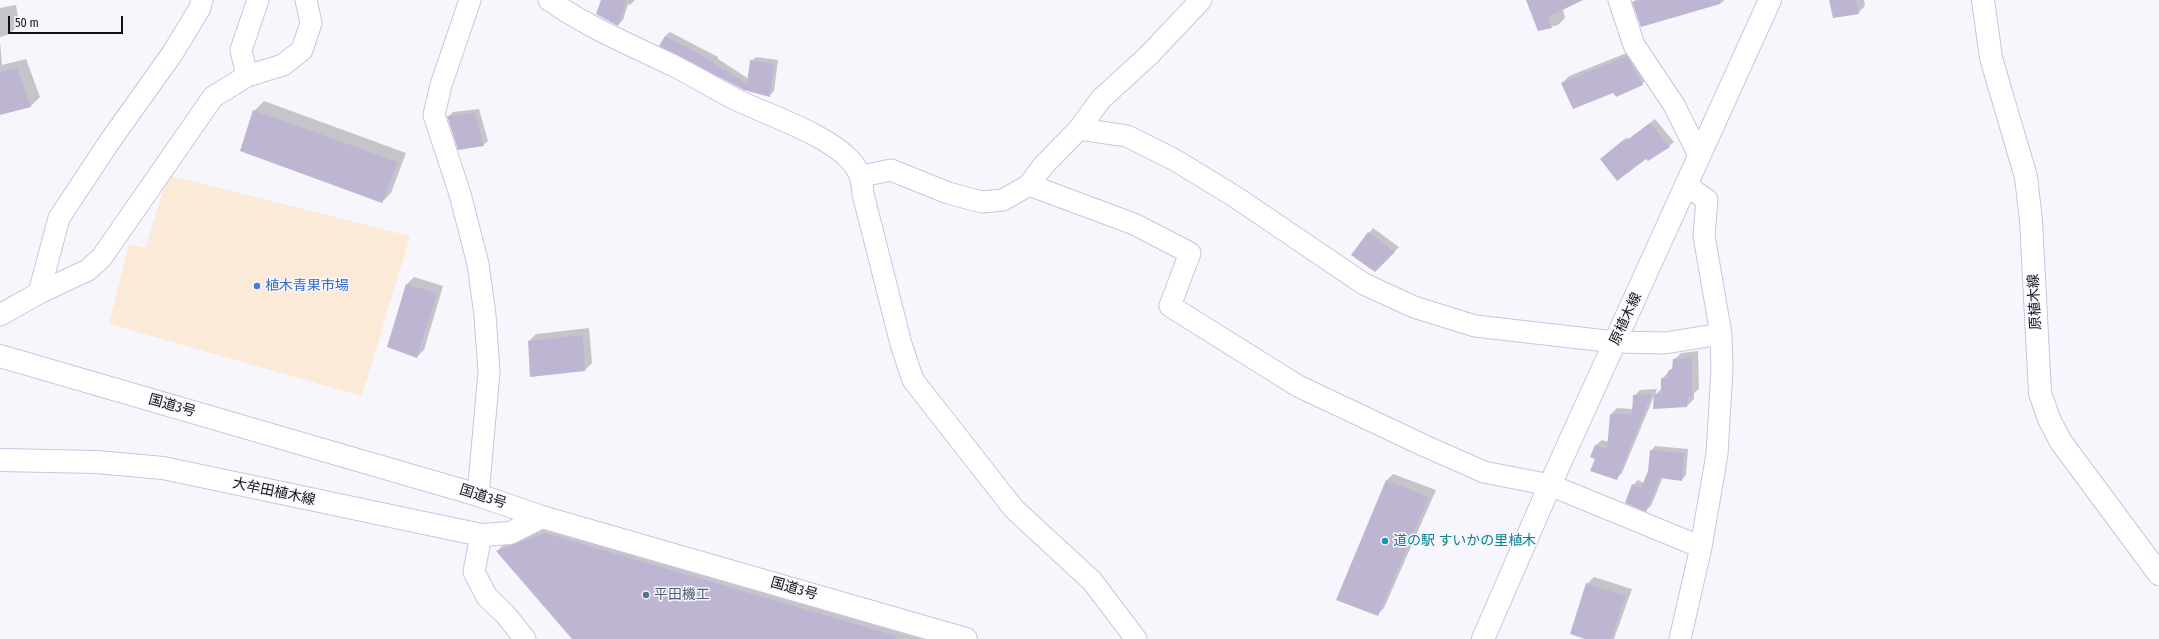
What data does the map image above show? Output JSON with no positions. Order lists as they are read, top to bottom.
{
  "streets": {
    "main road": ["原植木線", "国道3号", "大牟田植木線"]
  },
  "crossings": [
    ["国道3号", "大牟田植木線"]
  ],
  "places": ["植木青果市場", "道の駅 すいかの里植木", "平田機工"],
  "scale_bar": "50 m"
}
